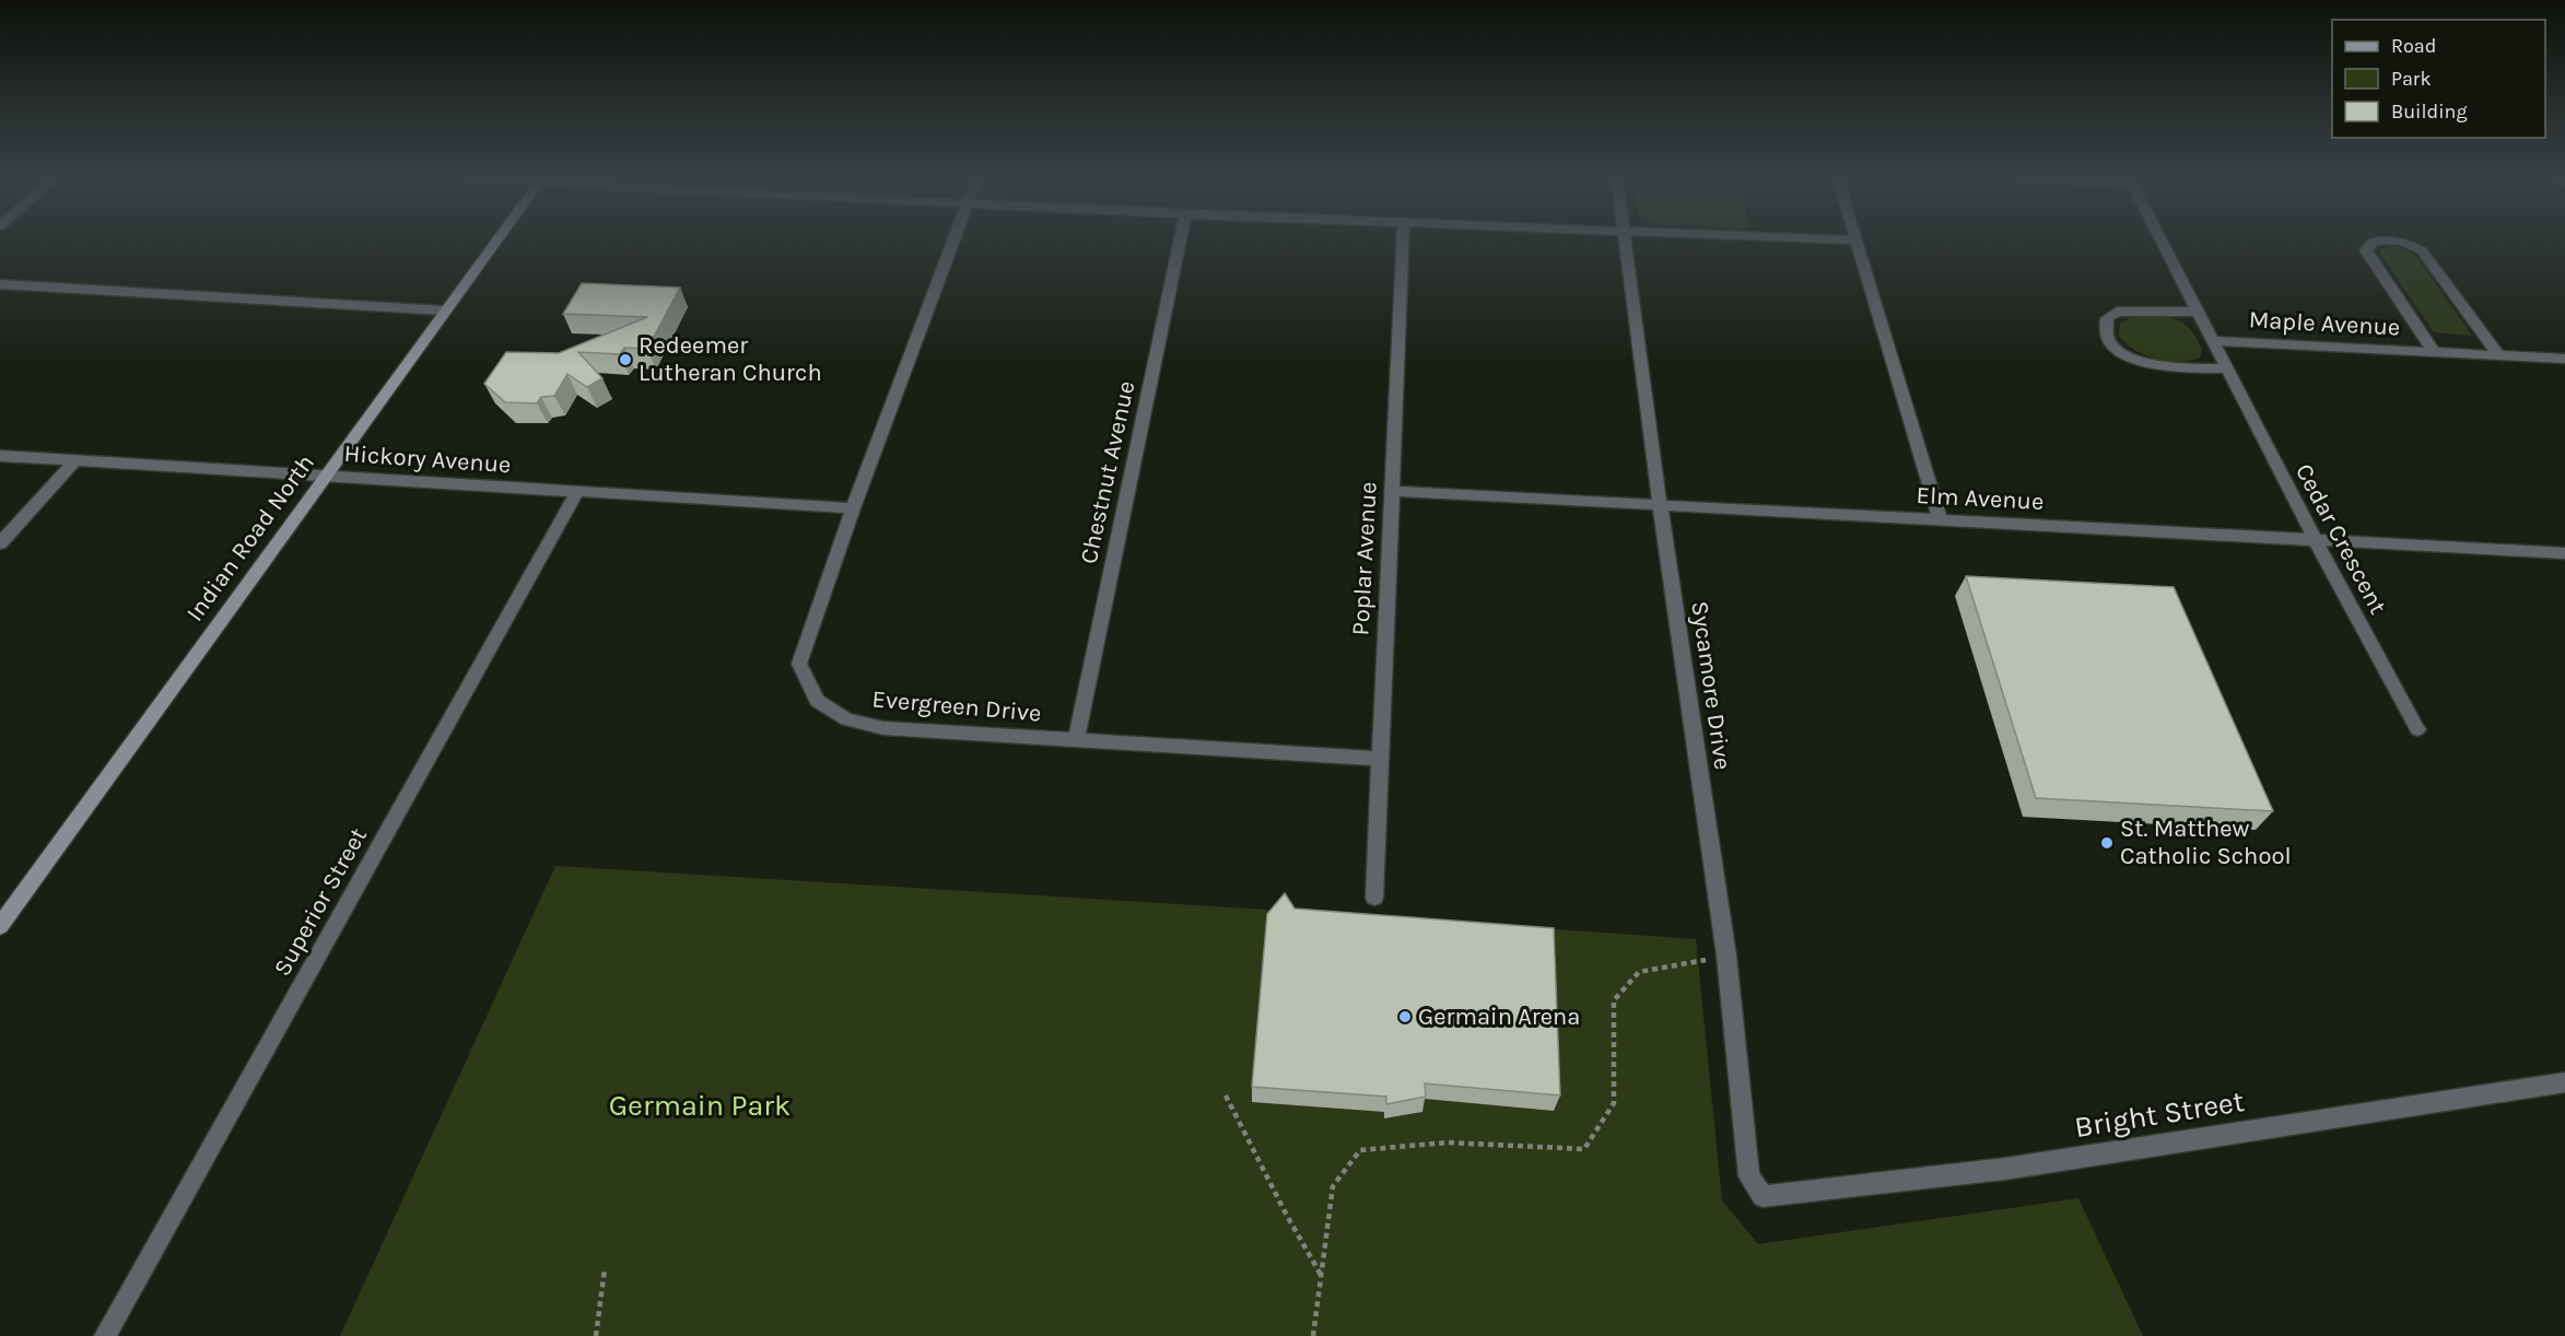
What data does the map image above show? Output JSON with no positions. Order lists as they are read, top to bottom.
{
  "streets": {
    "main road": ["Indian Road North"],
    "street": [
      "Maple Avenue",
      "Hickory Avenue",
      "Chestnut Avenue",
      "Elm Avenue",
      "Cedar Crescent",
      "Poplar Avenue",
      "Sycamore Drive",
      "Evergreen Drive",
      "Superior Street",
      "Bright Street"
    ]
  },
  "crossings": [
    ["Maple Avenue", "Cedar Crescent"],
    ["Hickory Avenue", "Indian Road North"],
    ["Hickory Avenue", "Evergreen Drive"],
    ["Hickory Avenue", "Superior Street"],
    ["Chestnut Avenue", "Evergreen Drive"],
    ["Elm Avenue", "Cedar Crescent"],
    ["Elm Avenue", "Poplar Avenue"],
    ["Elm Avenue", "Sycamore Drive"],
    ["Poplar Avenue", "Evergreen Drive"],
    ["Sycamore Drive", "Bright Street"]
  ],
  "parks": ["Germain Park"],
  "places": ["Redeemer Lutheran Church", "St. Matthew Catholic School", "Germain Arena"],
  "legend": ["Road", "Park", "Building"]
}
